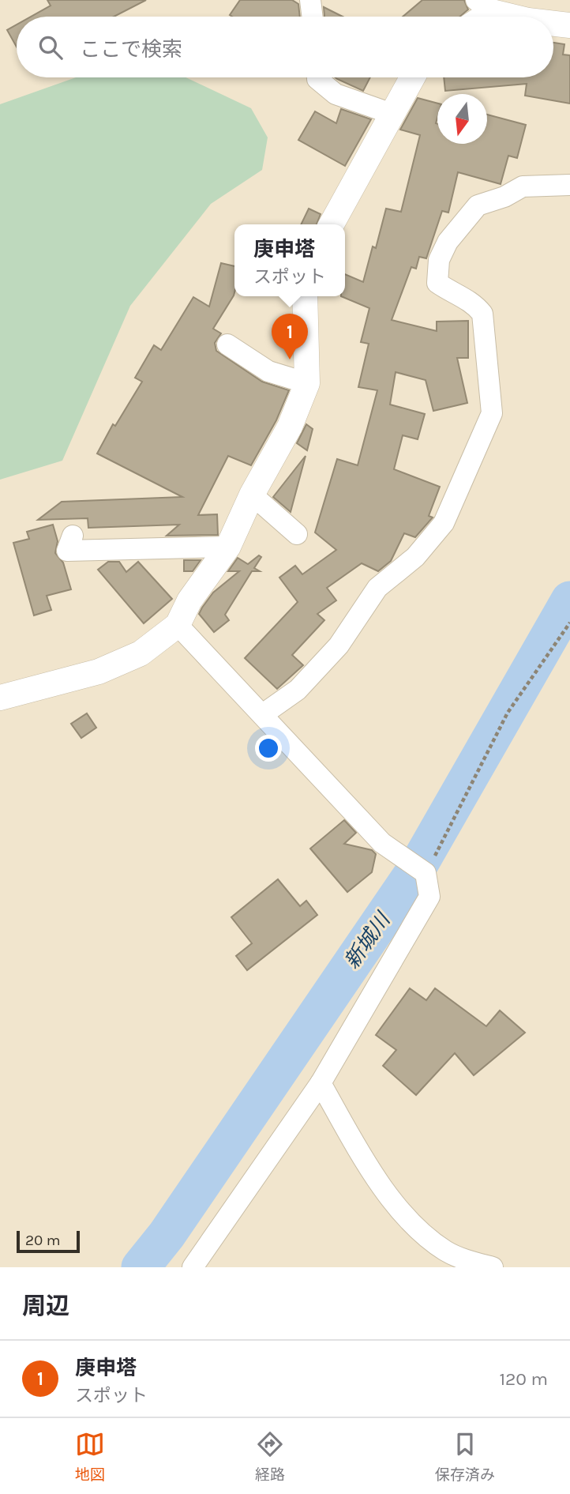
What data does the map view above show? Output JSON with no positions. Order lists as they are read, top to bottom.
{
  "water": ["新城川"],
  "scale_bar": "20 m",
  "north": "bottom",
  "page": {
    "search": "ここで検索",
    "popup": ["庚申塔", "スポット"],
    "pins": "1",
    "scale": "20 m",
    "heading": "周辺",
    "list": [
      {
        "mark": "1",
        "name": "庚申塔",
        "note": "スポット",
        "value": "120 m"
      }
    ],
    "nav": ["地図", "経路", "保存済み"]
  }
}
